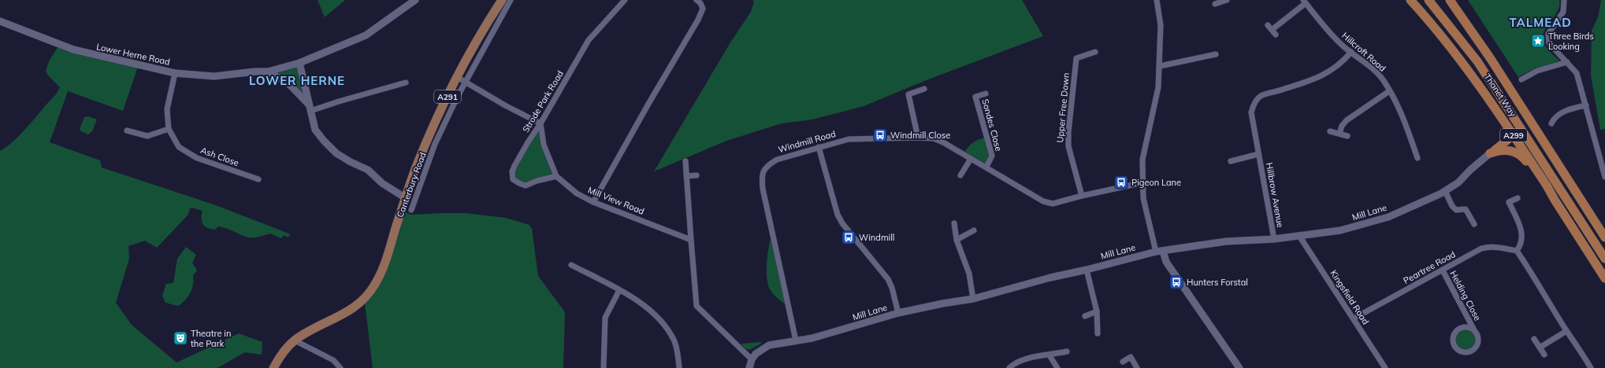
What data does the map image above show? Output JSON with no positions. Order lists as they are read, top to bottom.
{
  "streets": {
    "highway": ["Thanet Way", "A299"],
    "main road": ["A291", "Canterbury Road"],
    "street": [
      "Hillcroft Road",
      "Lower Herne Road",
      "Strode Park Road",
      "Upper Free Down",
      "Sondes Close",
      "Windmill Road",
      "Ash Close",
      "Hillbrow Avenue",
      "Mill View Road",
      "Mill Lane",
      "Peartree Road",
      "Helding Close",
      "Kingsfield Road"
    ]
  },
  "crossings": [
    ["Hillcroft Road", "Hillbrow Avenue"],
    ["Lower Herne Road", "Ash Close"],
    ["A291", "Canterbury Road"],
    ["Strode Park Road", "Mill View Road"],
    ["Upper Free Down", "Windmill Road"],
    ["Sondes Close", "Windmill Road"],
    ["Windmill Road", "Mill Lane"],
    ["Hillbrow Avenue", "Mill Lane"],
    ["Mill Lane", "Kingsfield Road"],
    ["Peartree Road", "Helding Close"],
    ["Peartree Road", "Kingsfield Road"]
  ],
  "districts": ["TALMEAD", "LOWER HERNE"],
  "places": {
    "place": ["Three Birds Looking"],
    "bus stop": [
      "Windmill Close",
      "Pigeon Lane",
      "Windmill",
      "Hunters Forstal"
    ],
    "theatre": ["Theatre in the Park"]
  }
}
